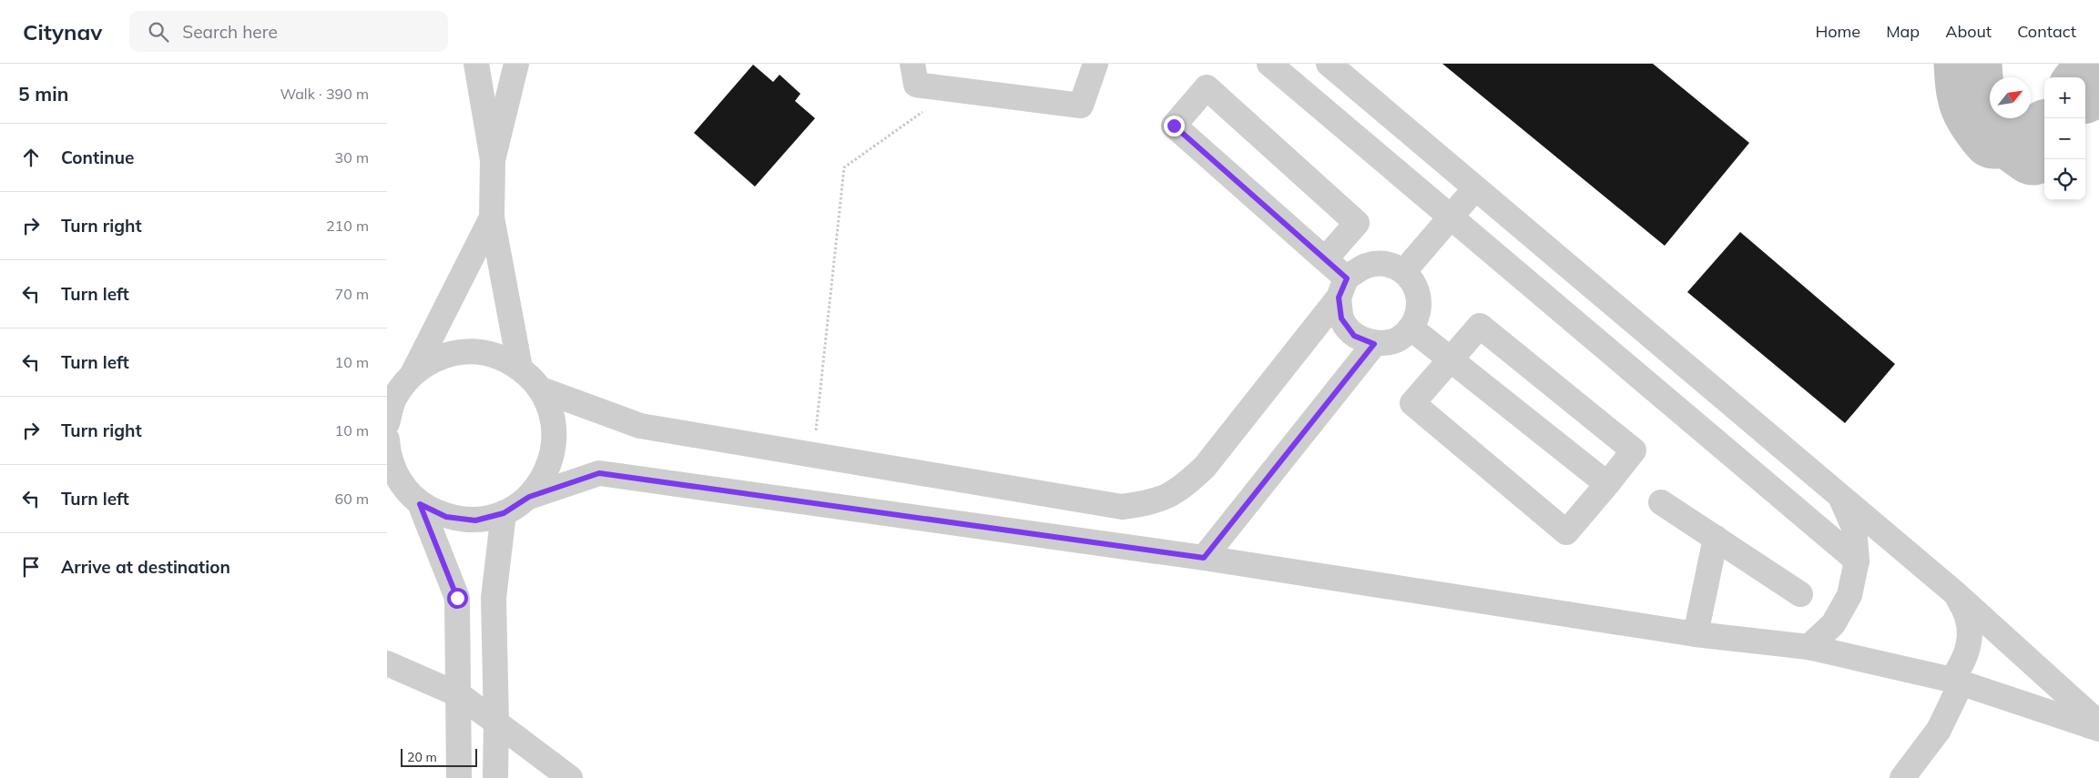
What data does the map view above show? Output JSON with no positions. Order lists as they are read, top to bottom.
{
  "scale_bar": "20 m",
  "north": "top right",
  "page": {
    "header": "Citynav",
    "search": "Search here",
    "nav": [
      "Home",
      "Map",
      "About",
      "Contact"
    ],
    "heading": ["5 min", "Walk · 390 m"],
    "map_buttons": ["+", "−"],
    "list": [
      ["Continue", "30 m"],
      ["Turn right", "210 m"],
      ["Turn left", "70 m"],
      ["Turn left", "10 m"],
      ["Turn right", "10 m"],
      ["Turn left", "60 m"],
      "Arrive at destination"
    ],
    "scale": "20 m"
  }
}
